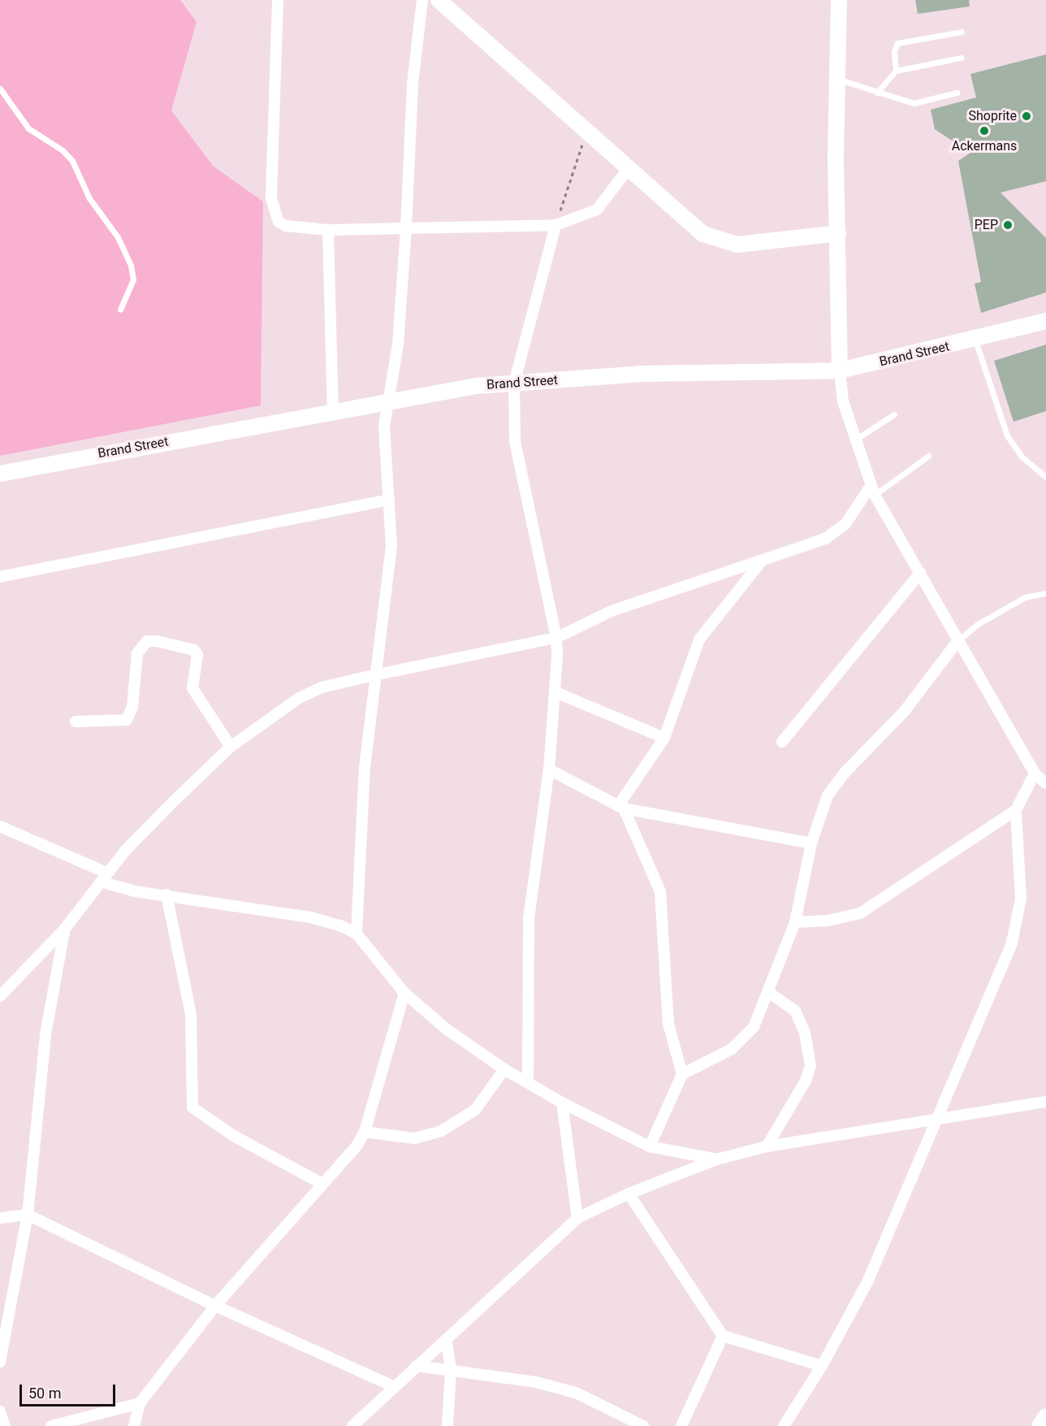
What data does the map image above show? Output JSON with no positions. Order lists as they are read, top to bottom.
{
  "streets": {
    "street": ["Brand Street"]
  },
  "places": ["Shoprite", "Ackermans", "PEP"],
  "scale_bar": "50 m"
}
